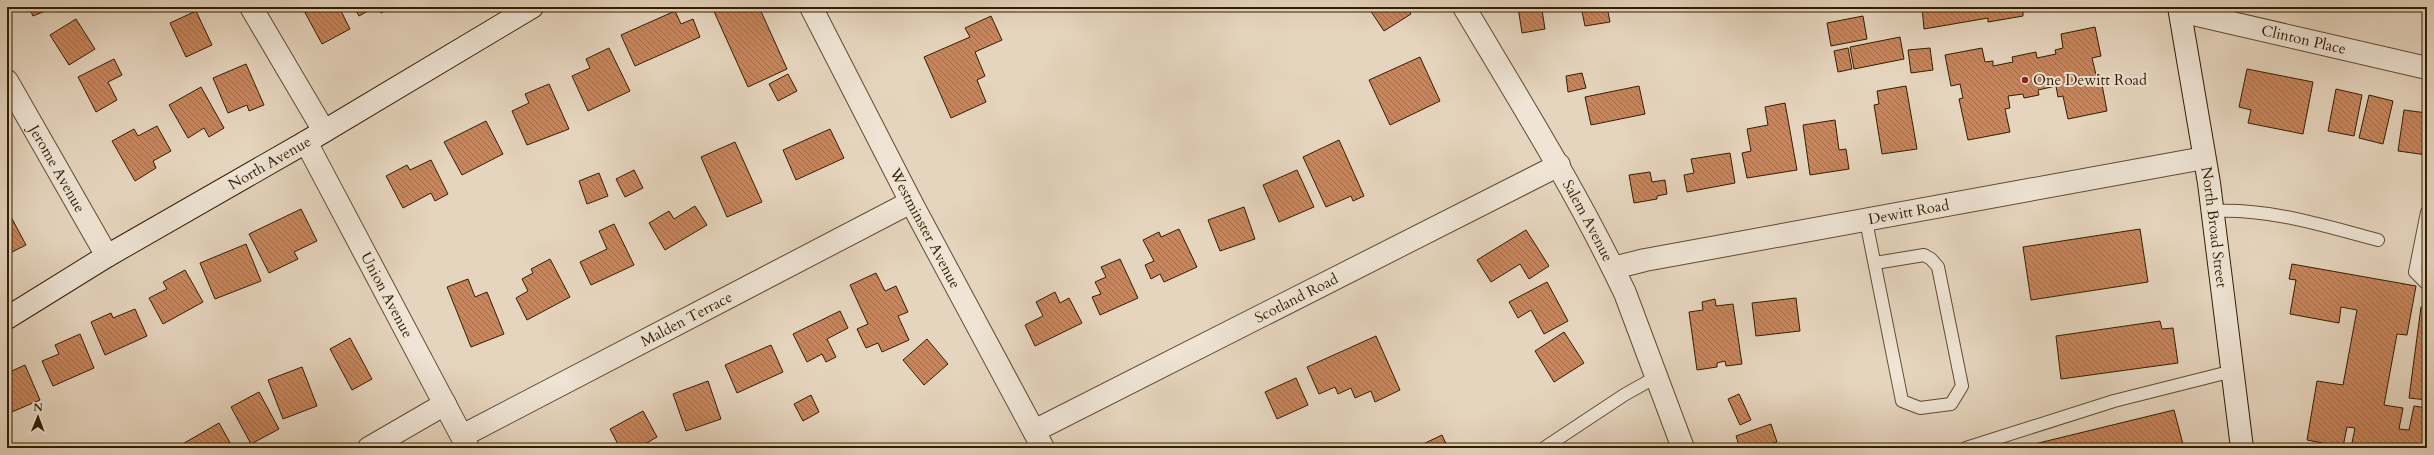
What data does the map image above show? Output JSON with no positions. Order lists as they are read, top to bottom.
{
  "streets": {
    "street": [
      "Clinton Place",
      "North Avenue",
      "Jerome Avenue",
      "Dewitt Road",
      "Salem Avenue",
      "North Broad Street",
      "Westminster Avenue",
      "Union Avenue",
      "Scotland Road",
      "Malden Terrace"
    ]
  },
  "crossings": [
    ["Clinton Place", "North Broad Street"],
    ["North Avenue", "Jerome Avenue"],
    ["North Avenue", "Union Avenue"],
    ["Dewitt Road", "Salem Avenue"],
    ["Dewitt Road", "North Broad Street"],
    ["Salem Avenue", "Scotland Road"],
    ["Westminster Avenue", "Scotland Road"],
    ["Westminster Avenue", "Malden Terrace"],
    ["Union Avenue", "Malden Terrace"]
  ],
  "places": ["One Dewitt Road"],
  "north": "top"
}
